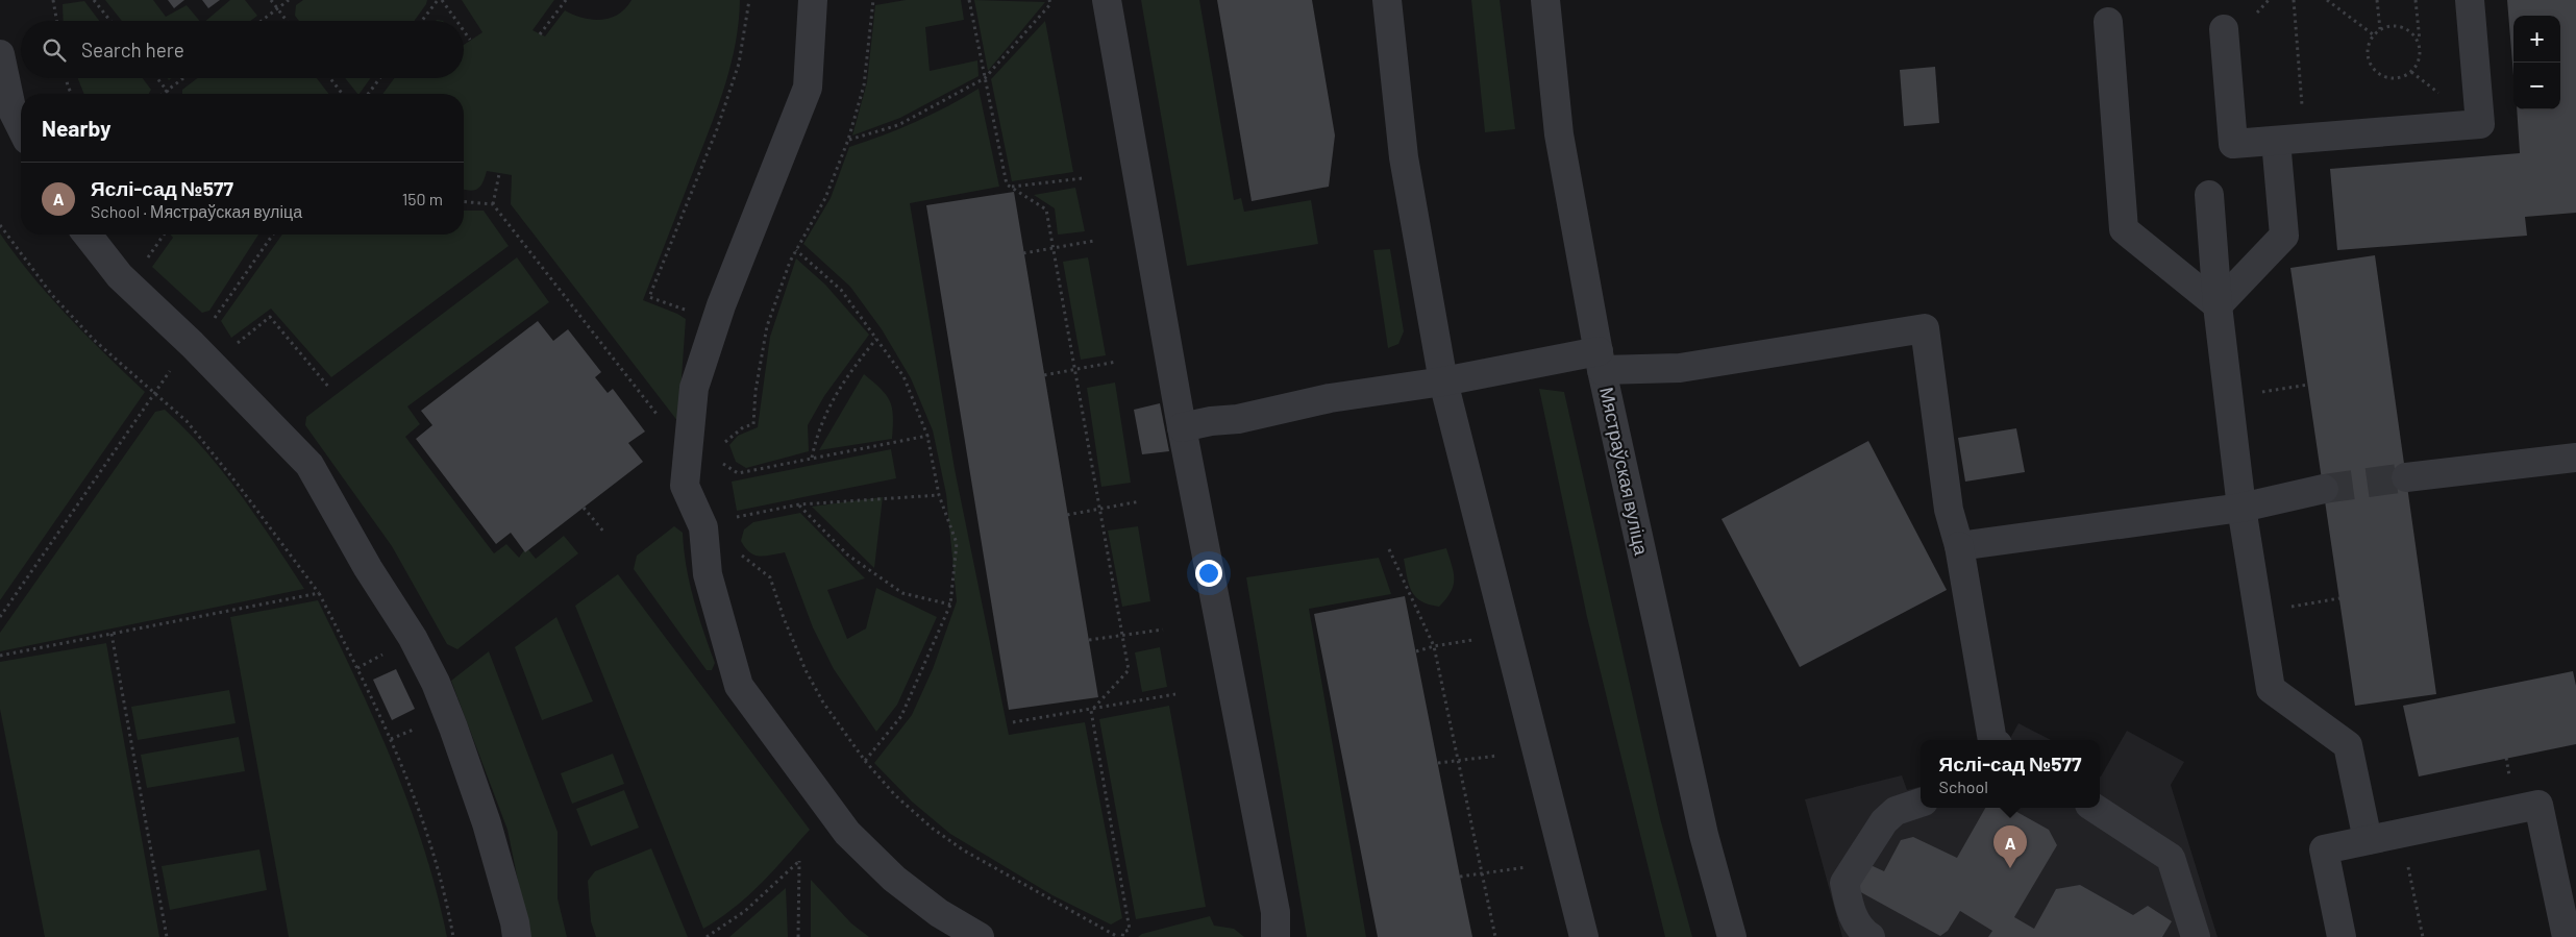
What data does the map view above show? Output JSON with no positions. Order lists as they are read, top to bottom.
{
  "streets": {
    "street": ["Мястраўская вуліца"]
  },
  "page": {
    "map_buttons": ["+", "−"],
    "search": "Search here",
    "heading": "Nearby",
    "list": [
      {
        "mark": "A",
        "name": "Яслі-сад №577",
        "note": "School · Мястраўская вуліца",
        "value": "150 m"
      }
    ],
    "popup": ["Яслі-сад №577", "School"],
    "pins": "A"
  }
}
